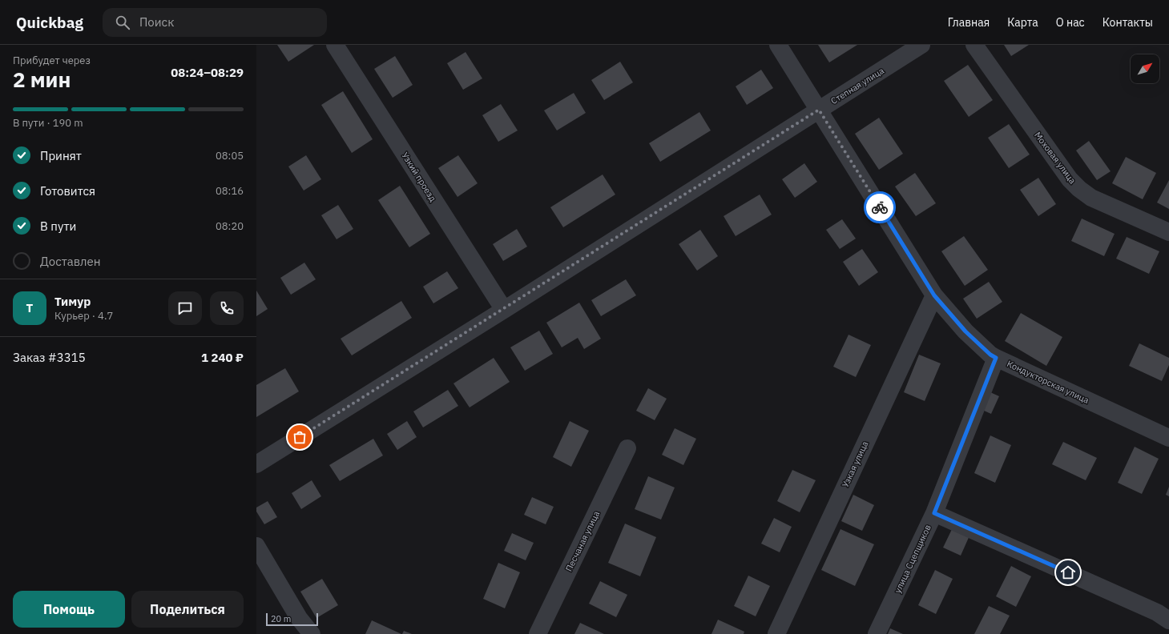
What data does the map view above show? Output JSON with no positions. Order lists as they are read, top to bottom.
{
  "streets": {
    "street": [
      "Степная улица",
      "Моховая улица",
      "Узкий проезд",
      "Кондукторская улица",
      "Узкая улица",
      "Песчаная улица",
      "улица Сцепщиков"
    ]
  },
  "crossings": [
    ["Степная улица", "Узкий проезд"],
    ["Степная улица", "Кондукторская улица"],
    ["Кондукторская улица", "Узкая улица"],
    ["Кондукторская улица", "улица Сцепщиков"]
  ],
  "scale_bar": "20 m",
  "north": "top right",
  "page": {
    "header": "Quickbag",
    "search": "Поиск",
    "nav": [
      "Главная",
      "Карта",
      "О нас",
      "Контакты"
    ],
    "heading": ["2 мин", "Прибудет через", "08:24–08:29"],
    "panel": [
      "Тимур",
      "Курьер · 4.7",
      "Заказ #3315",
      "1 240 ₽"
    ],
    "bar": "В пути · 190 m",
    "list": [
      ["Принят", "08:05"],
      ["Готовится", "08:16"],
      ["В пути", "08:20"],
      "Доставлен"
    ],
    "round": "Т",
    "buttons": ["Помощь", "Поделиться"],
    "scale": "20 m"
  }
}
